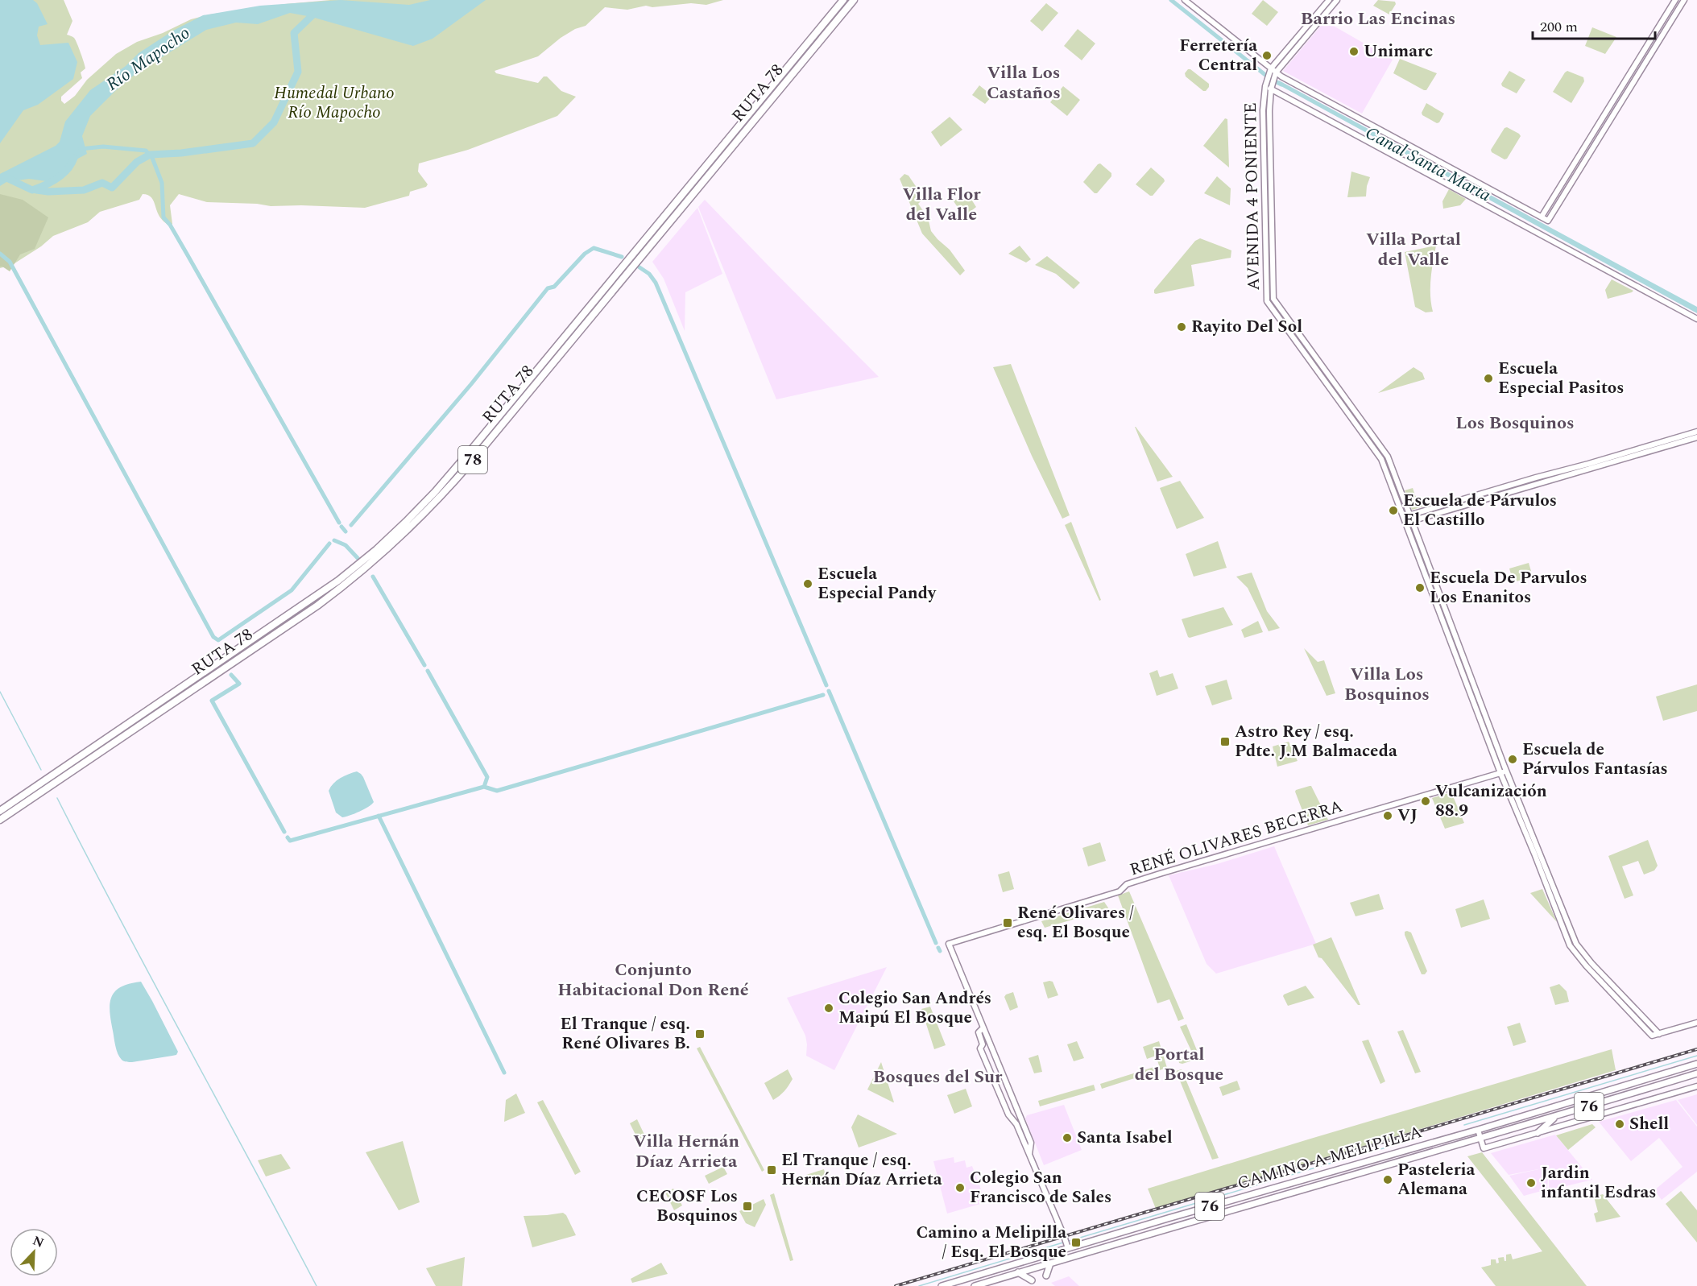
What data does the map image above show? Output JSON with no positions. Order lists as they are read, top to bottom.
{
  "streets": {
    "highway": ["RUTA 78", "78"],
    "main road": ["76", "CAMINO A MELIPILLA"],
    "street": ["AVENIDA 4 PONIENTE", "RENÉ OLIVARES BECERRA"]
  },
  "crossings": [
    ["AVENIDA 4 PONIENTE", "RENÉ OLIVARES BECERRA"]
  ],
  "districts": [
    "Barrio Las Encinas",
    "Villa Los Castaños",
    "Villa Flor del Valle",
    "Villa Portal del Valle",
    "Los Bosquinos",
    "Villa Los Bosquinos",
    "Conjunto Habitacional Don René",
    "Portal del Bosque",
    "Bosques del Sur",
    "Villa Hernán Díaz Arrieta"
  ],
  "water": ["Río Mapocho", "Canal Santa Marta"],
  "parks": ["Humedal Urbano Río Mapocho"],
  "places": {
    "other": [
      "Unimarc",
      "Ferretería Central",
      "Rayito Del Sol",
      "Escuela Especial Pasitos",
      "Escuela de Párvulos El Castillo",
      "Escuela Especial Pandy",
      "Escuela De Parvulos Los Enanitos",
      "Escuela de Párvulos Fantasías",
      "Vulcanización 88.9",
      "VJ",
      "Colegio San Andrés Maipú El Bosque",
      "Shell",
      "Santa Isabel",
      "Pasteleria Alemana",
      "Jardin infantil Esdras",
      "Colegio San Francisco de Sales"
    ],
    "transit": [
      "Astro Rey / esq. Pdte. J.M Balmaceda",
      "René Olivares / esq. El Bosque",
      "El Tranque / esq. René Olivares B.",
      "El Tranque / esq. Hernán Díaz Arrieta",
      "CECOSF Los Bosquinos",
      "Camino a Melipilla / Esq. El Bosque"
    ]
  },
  "scale_bar": "200 m",
  "north": "top right"
}
